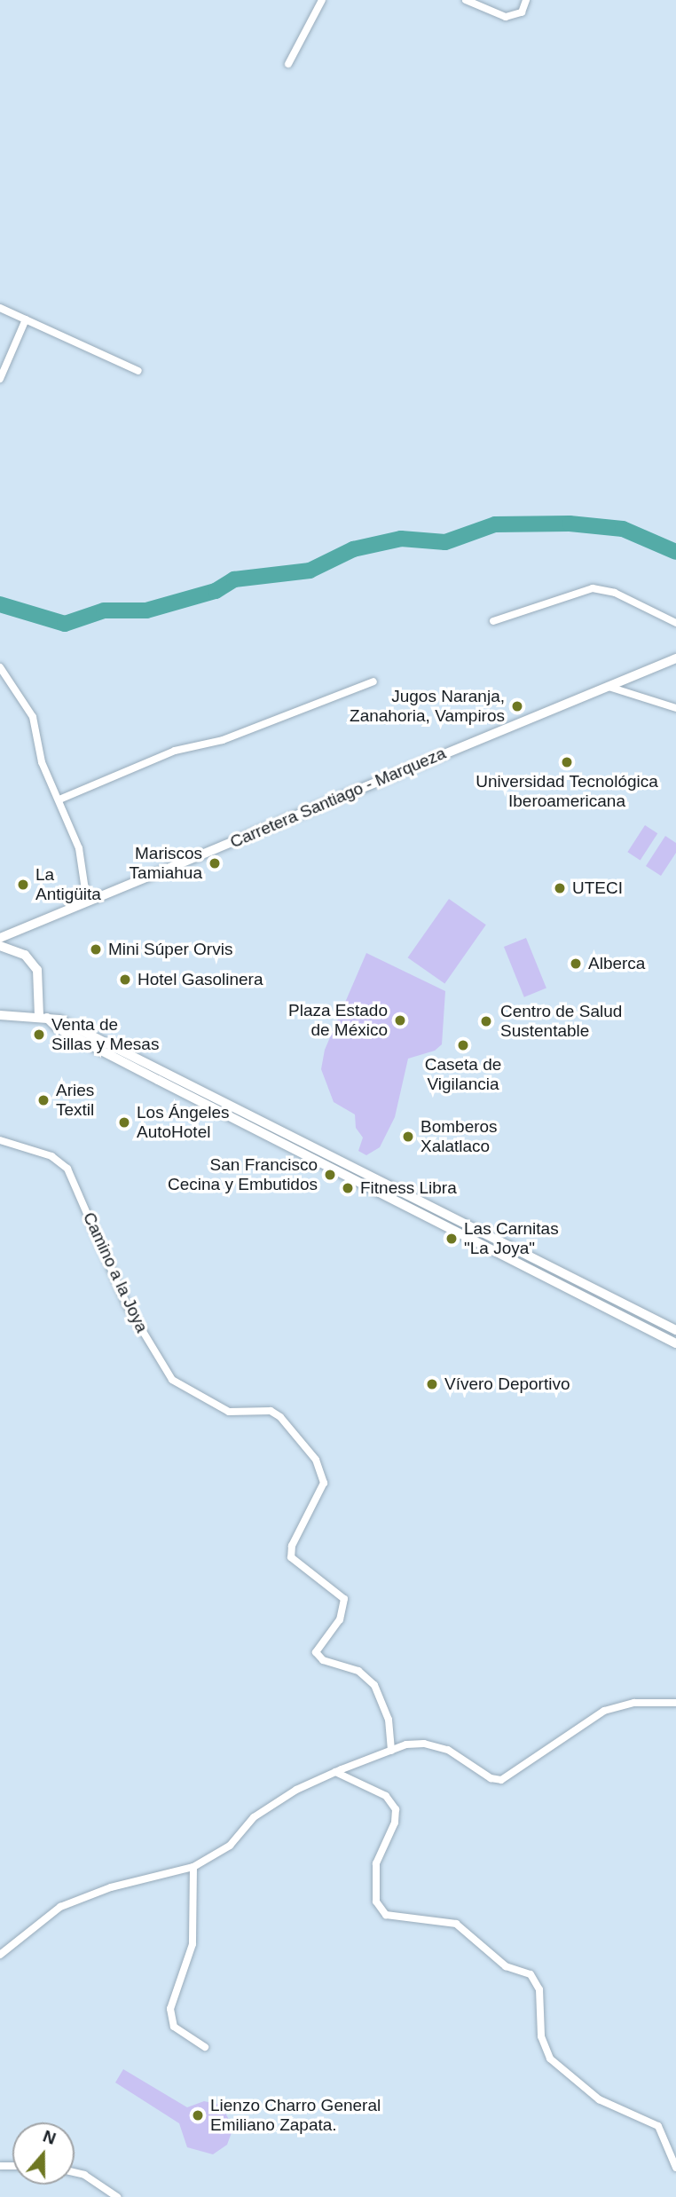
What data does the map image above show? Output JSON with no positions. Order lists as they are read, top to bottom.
{
  "streets": {
    "main road": ["Carretera Santiago - Marqueza"],
    "street": ["Camino a la Joya"]
  },
  "places": [
    "Jugos Naranja, Zanahoria, Vampiros",
    "Universidad Tecnológica Iberoamericana",
    "Mariscos Tamiahua",
    "La Antigüita",
    "UTECI",
    "Mini Súper Orvis",
    "Alberca",
    "Hotel Gasolinera",
    "Plaza Estado de México",
    "Centro de Salud Sustentable",
    "Venta de Sillas y Mesas",
    "Caseta de Vigilancia",
    "Aries Textil",
    "Los Ángeles AutoHotel",
    "Bomberos Xalatlaco",
    "San Francisco Cecina y Embutidos",
    "Fitness Libra",
    "Las Carnitas \"La Joya\"",
    "Vívero Deportivo",
    "Lienzo Charro General Emiliano Zapata."
  ],
  "north": "top"
}
